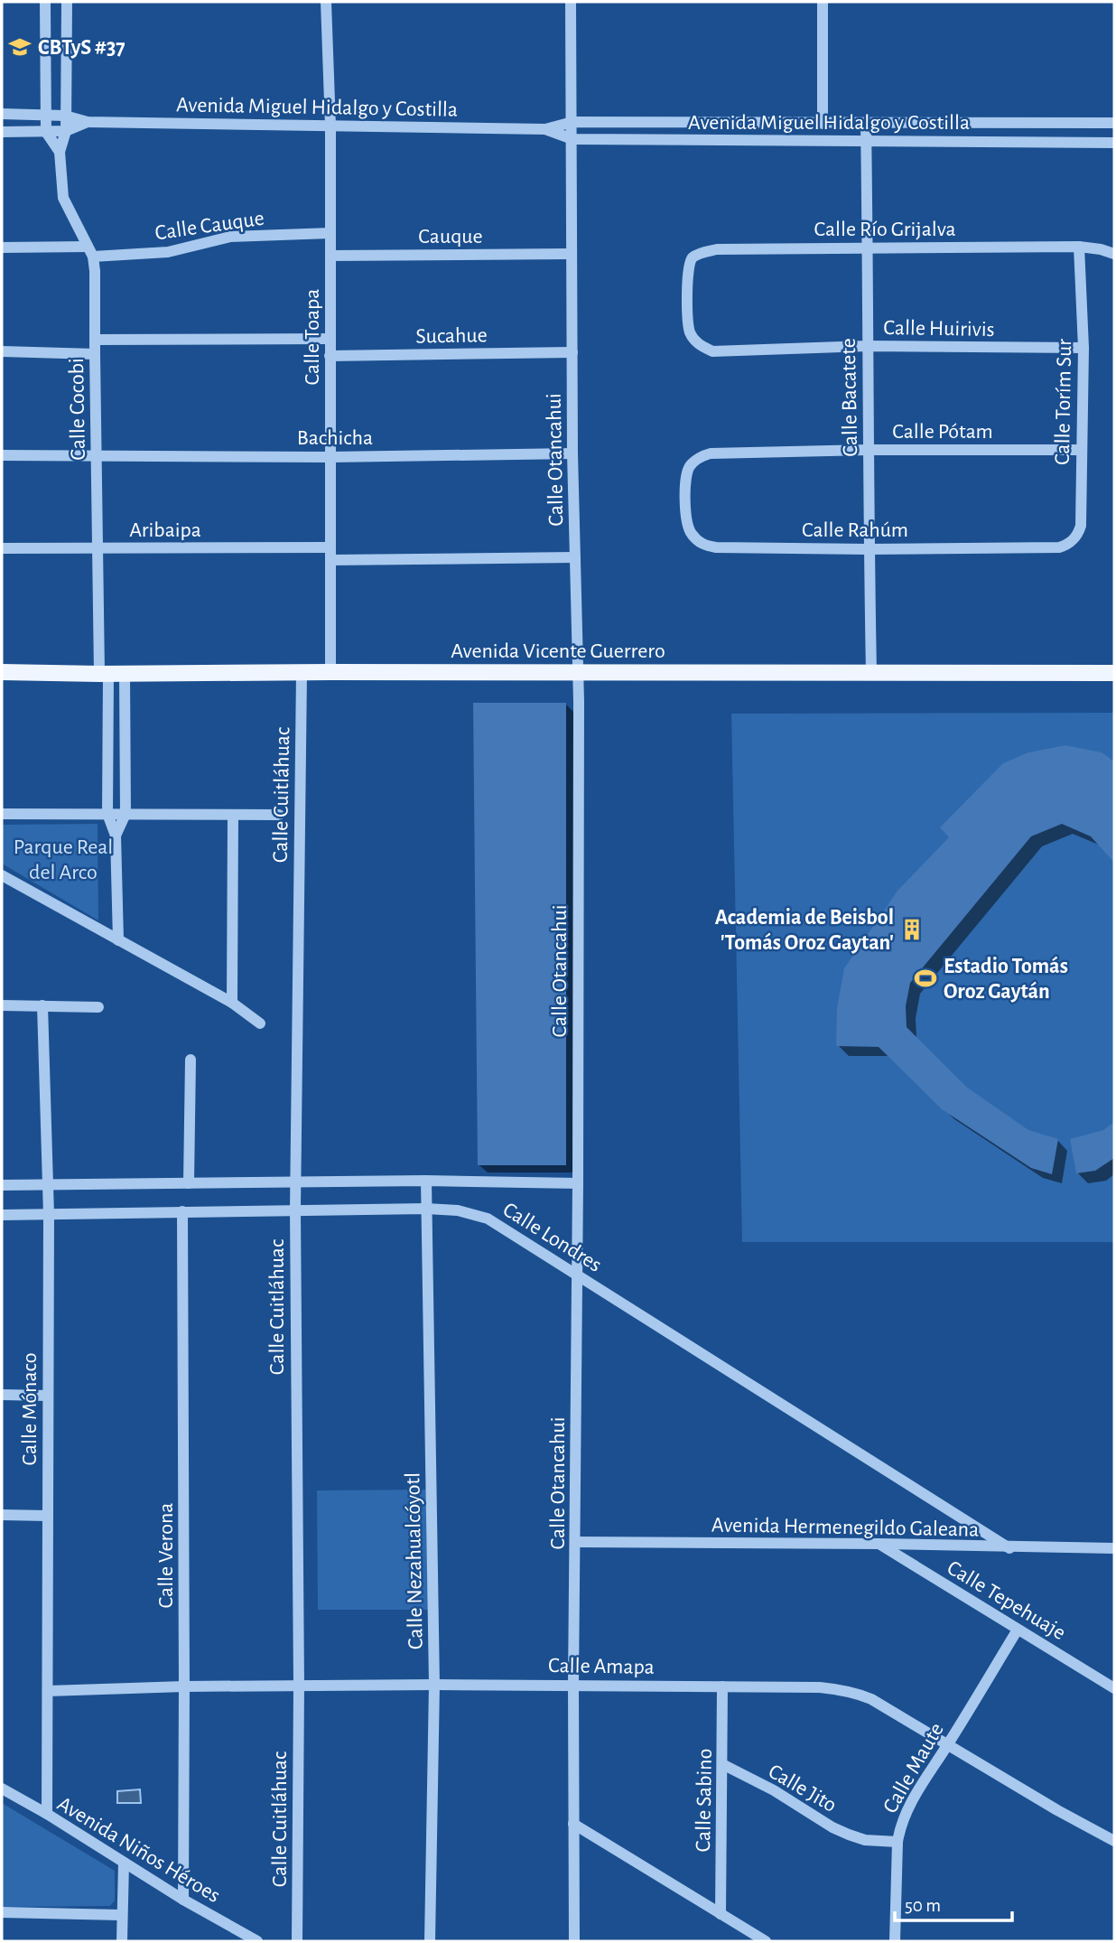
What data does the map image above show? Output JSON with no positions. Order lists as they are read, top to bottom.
{
  "streets": {
    "main road": ["Avenida Vicente Guerrero"],
    "street": [
      "Avenida Miguel Hidalgo y Costilla",
      "Calle Cauque",
      "Calle Río Grijalva",
      "Cauque",
      "Calle Huirivis",
      "Sucahue",
      "Calle Toapa",
      "Calle Bacatete",
      "Calle Torím Sur",
      "Calle Cocobi",
      "Calle Pótam",
      "Bachicha",
      "Calle Otancahui",
      "Aribaipa",
      "Calle Rahúm",
      "Calle Cuitláhuac",
      "Calle Londres",
      "Calle Mónaco",
      "Avenida Hermenegildo Galeana",
      "Calle Verona",
      "Calle Nezahualcóyotl",
      "Calle Tepehuaje",
      "Calle Amapa",
      "Calle Maute",
      "Calle Jito",
      "Calle Sabino",
      "Avenida Niños Héroes"
    ]
  },
  "crossings": [
    ["Avenida Miguel Hidalgo y Costilla", "Calle Toapa"],
    ["Avenida Miguel Hidalgo y Costilla", "Calle Bacatete"],
    ["Avenida Miguel Hidalgo y Costilla", "Calle Cocobi"],
    ["Avenida Miguel Hidalgo y Costilla", "Calle Otancahui"],
    ["Calle Cauque", "Calle Toapa"],
    ["Calle Cauque", "Calle Cocobi"],
    ["Calle Río Grijalva", "Calle Huirivis"],
    ["Calle Río Grijalva", "Calle Bacatete"],
    ["Calle Río Grijalva", "Calle Torím Sur"],
    ["Cauque", "Calle Toapa"],
    ["Cauque", "Calle Otancahui"],
    ["Calle Huirivis", "Calle Bacatete"],
    ["Calle Huirivis", "Calle Torím Sur"],
    ["Sucahue", "Calle Toapa"],
    ["Sucahue", "Calle Otancahui"],
    ["Calle Toapa", "Bachicha"],
    ["Calle Toapa", "Aribaipa"],
    ["Calle Toapa", "Avenida Vicente Guerrero"],
    ["Calle Bacatete", "Calle Pótam"],
    ["Calle Bacatete", "Calle Rahúm"],
    ["Calle Bacatete", "Avenida Vicente Guerrero"],
    ["Calle Torím Sur", "Calle Pótam"],
    ["Calle Torím Sur", "Calle Rahúm"],
    ["Calle Cocobi", "Bachicha"],
    ["Calle Cocobi", "Aribaipa"],
    ["Calle Cocobi", "Avenida Vicente Guerrero"],
    ["Calle Pótam", "Calle Rahúm"],
    ["Bachicha", "Calle Otancahui"],
    ["Calle Otancahui", "Aribaipa"],
    ["Calle Otancahui", "Avenida Vicente Guerrero"],
    ["Calle Otancahui", "Calle Londres"],
    ["Calle Otancahui", "Avenida Hermenegildo Galeana"],
    ["Calle Otancahui", "Calle Amapa"],
    ["Avenida Vicente Guerrero", "Calle Cuitláhuac"],
    ["Calle Cuitláhuac", "Calle Londres"],
    ["Calle Cuitláhuac", "Calle Amapa"],
    ["Calle Londres", "Calle Mónaco"],
    ["Calle Londres", "Avenida Hermenegildo Galeana"],
    ["Calle Londres", "Calle Verona"],
    ["Calle Londres", "Calle Nezahualcóyotl"],
    ["Calle Mónaco", "Calle Amapa"],
    ["Calle Mónaco", "Avenida Niños Héroes"],
    ["Avenida Hermenegildo Galeana", "Calle Tepehuaje"],
    ["Calle Verona", "Calle Amapa"],
    ["Calle Verona", "Avenida Niños Héroes"],
    ["Calle Nezahualcóyotl", "Calle Amapa"],
    ["Calle Tepehuaje", "Calle Maute"],
    ["Calle Amapa", "Calle Maute"],
    ["Calle Amapa", "Calle Sabino"],
    ["Calle Maute", "Calle Jito"],
    ["Calle Jito", "Calle Sabino"]
  ],
  "parks": ["Parque Real del Arco"],
  "places": {
    "school or university": ["CBTyS #37"],
    "building": ["Academia de Beisbol 'Tomás Oroz Gaytan'"],
    "sports": ["Estadio Tomás Oroz Gaytán"]
  },
  "scale_bar": "50 m"
}
